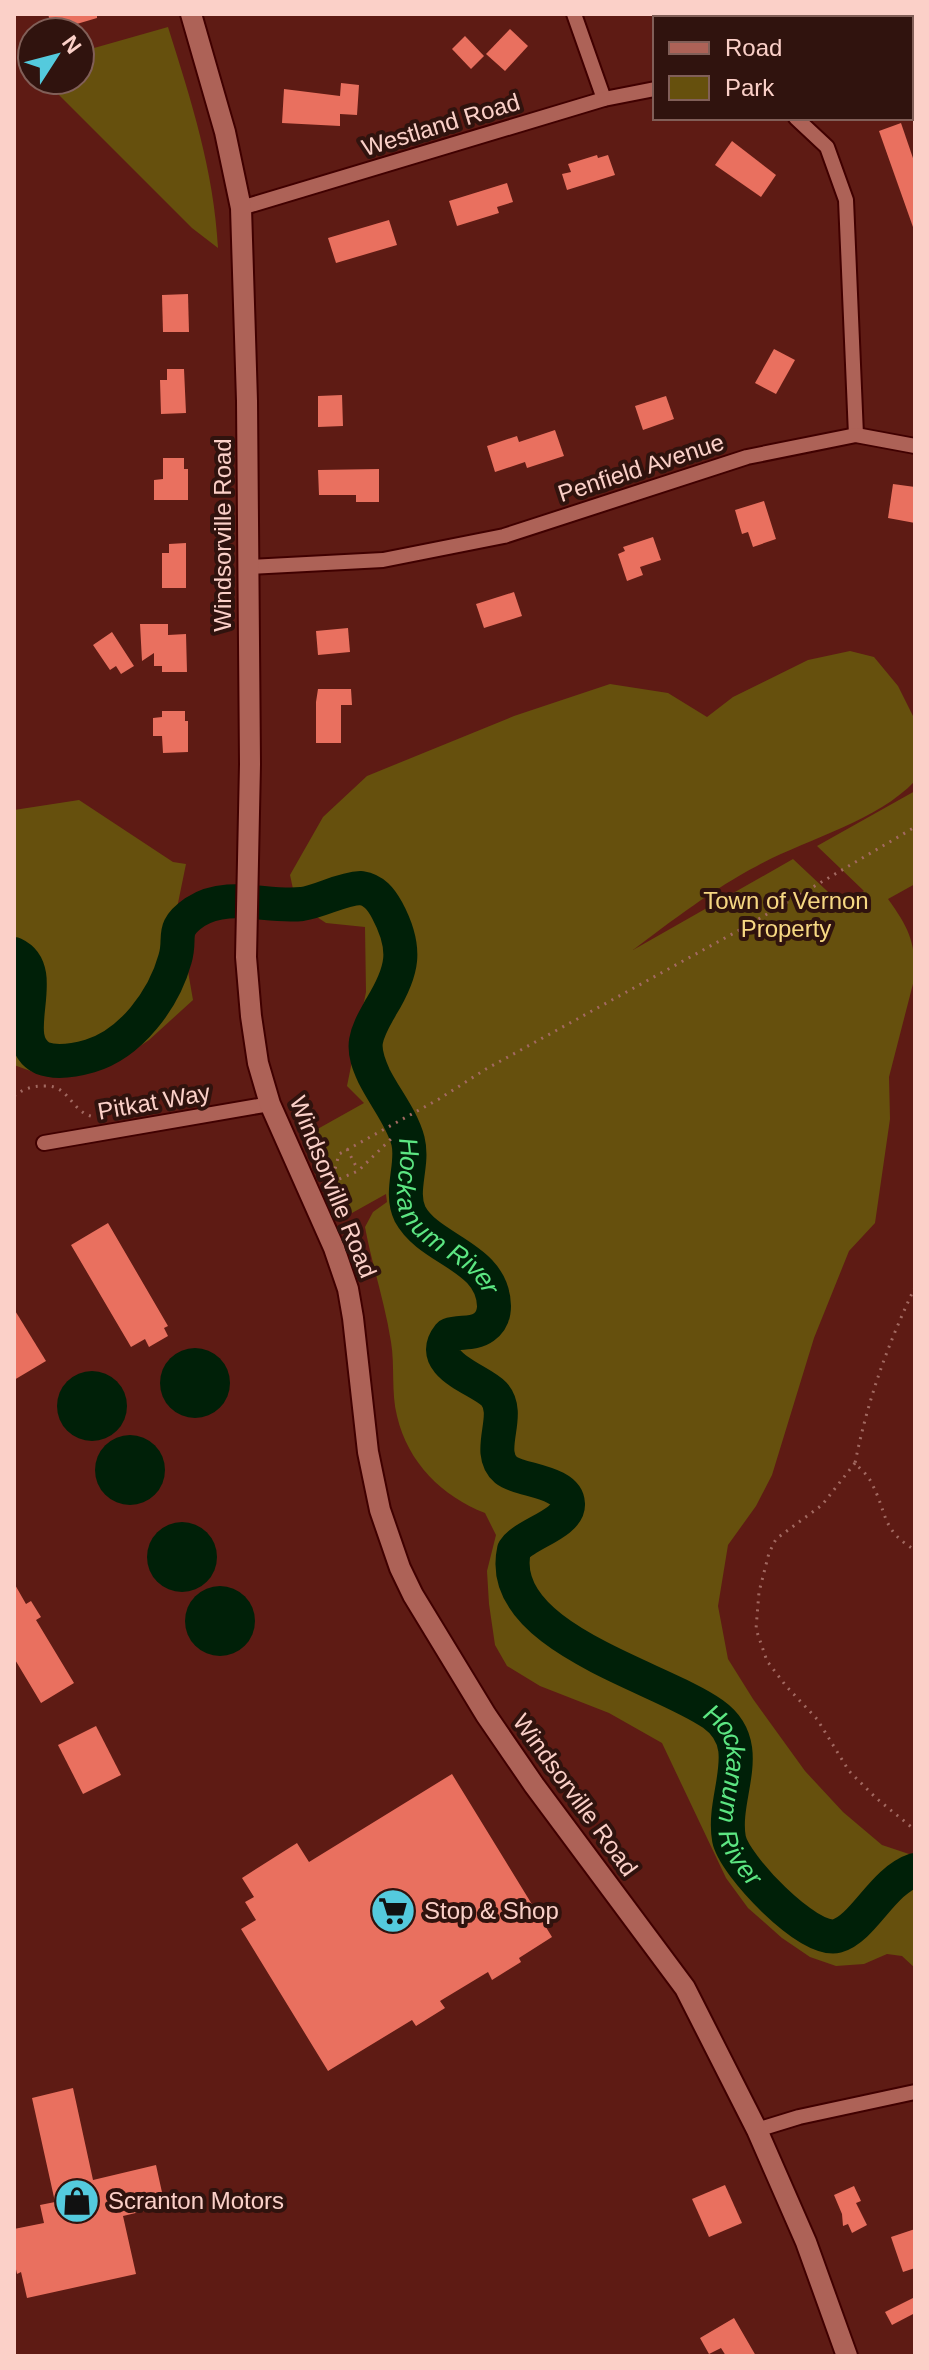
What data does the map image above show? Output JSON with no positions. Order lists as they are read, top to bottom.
{
  "streets": {
    "main road": ["Windsorville Road"],
    "street": ["Westland Road", "Penfield Avenue", "Pitkat Way"]
  },
  "crossings": [
    ["Westland Road", "Windsorville Road"],
    ["Penfield Avenue", "Windsorville Road"],
    ["Windsorville Road", "Pitkat Way"]
  ],
  "water": ["Hockanum River"],
  "parks": ["Town of Vernon Property"],
  "places": {
    "supermarket": ["Stop & Shop"],
    "shop": ["Scranton Motors"]
  },
  "legend": ["Road", "Park"],
  "north": "top right"
}
